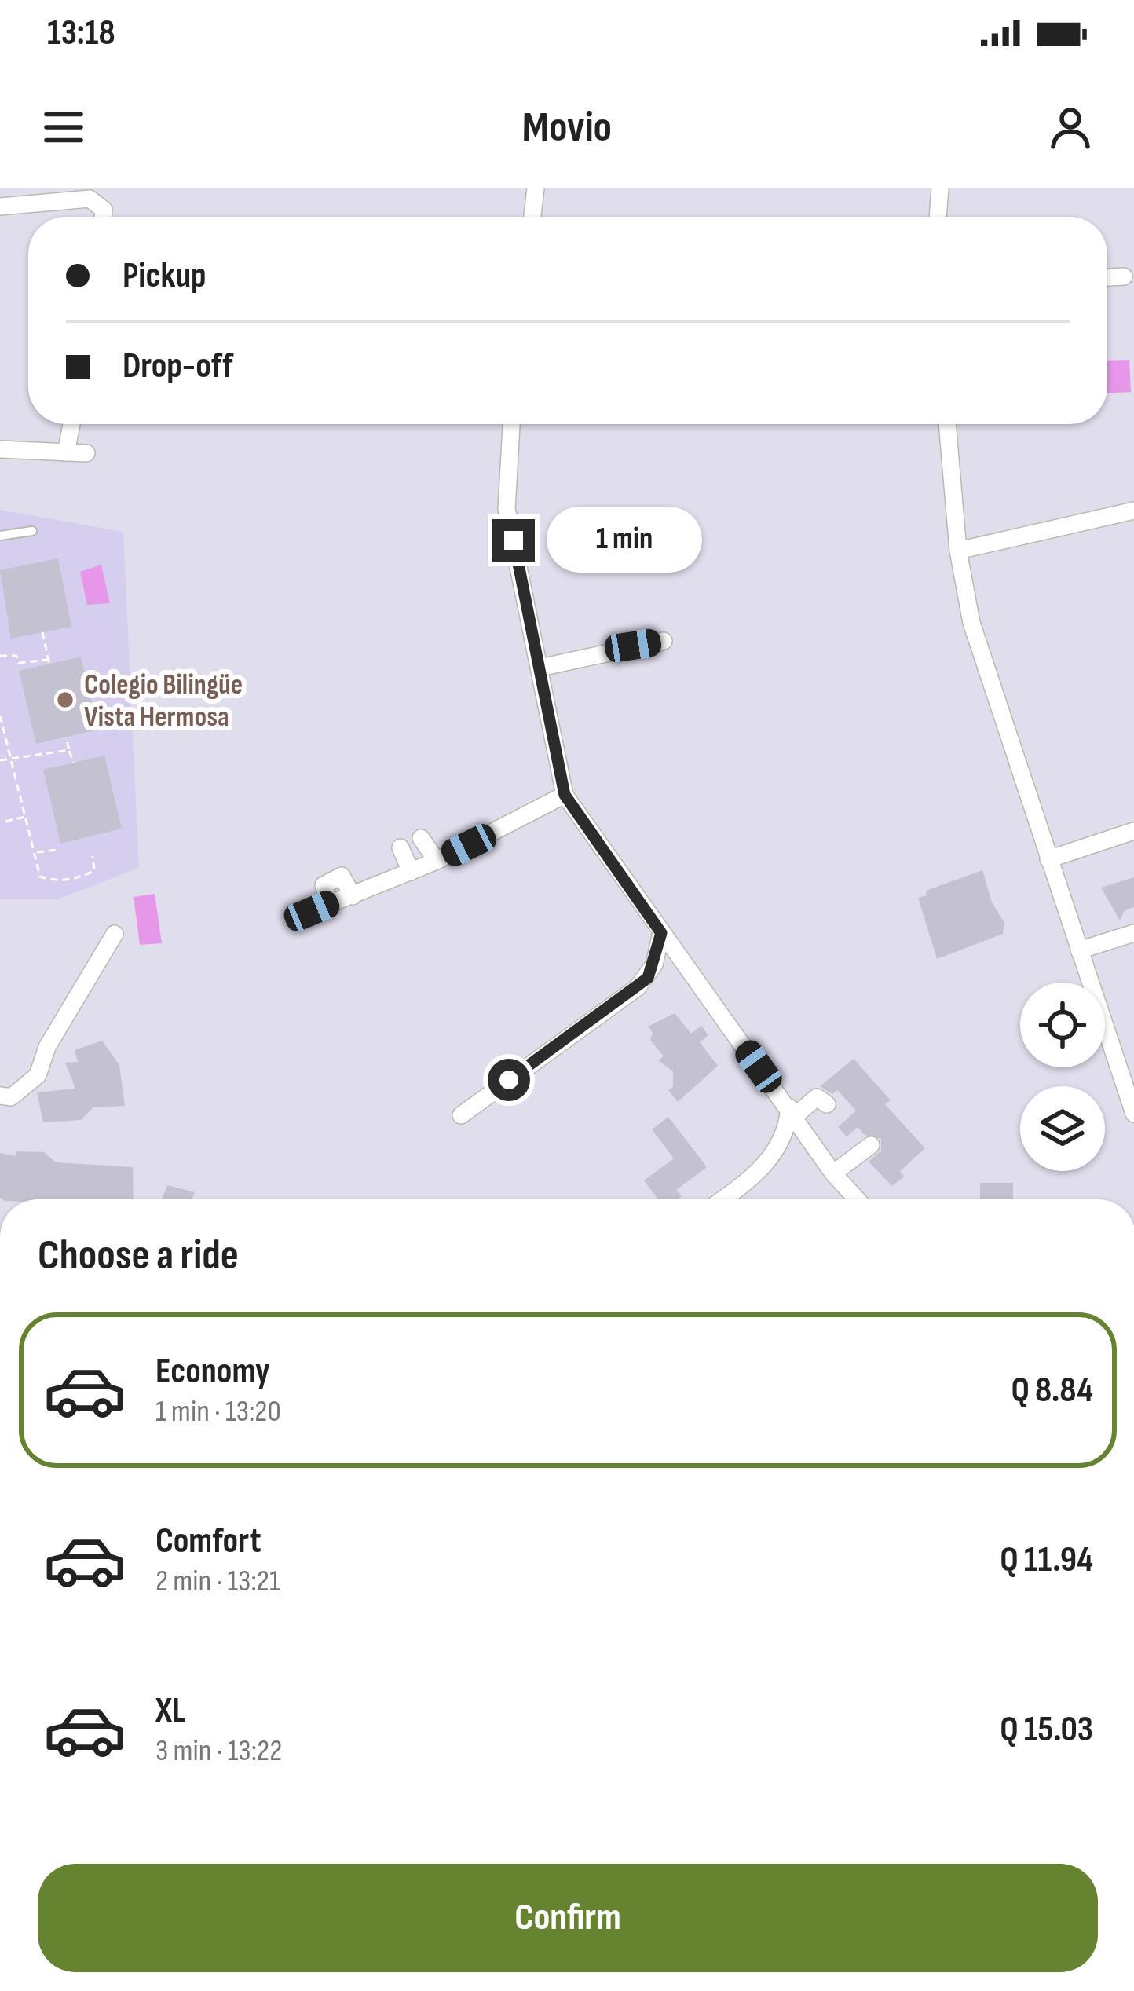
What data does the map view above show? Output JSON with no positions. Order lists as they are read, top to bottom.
{
  "places": ["Colegio Bilingüe Vista Hermosa"],
  "page": {
    "status": "13:18",
    "header": "Movio",
    "banner": ["Pickup", "Drop-off"],
    "bubble": "1 min",
    "heading": "Choose a ride",
    "list": [
      {
        "name": "Economy",
        "note": "1 min · 13:20",
        "value": "Q 8.84"
      },
      {
        "name": "Comfort",
        "note": "2 min · 13:21",
        "value": "Q 11.94"
      },
      {
        "name": "XL",
        "note": "3 min · 13:22",
        "value": "Q 15.03"
      }
    ],
    "buttons": "Confirm"
  }
}
